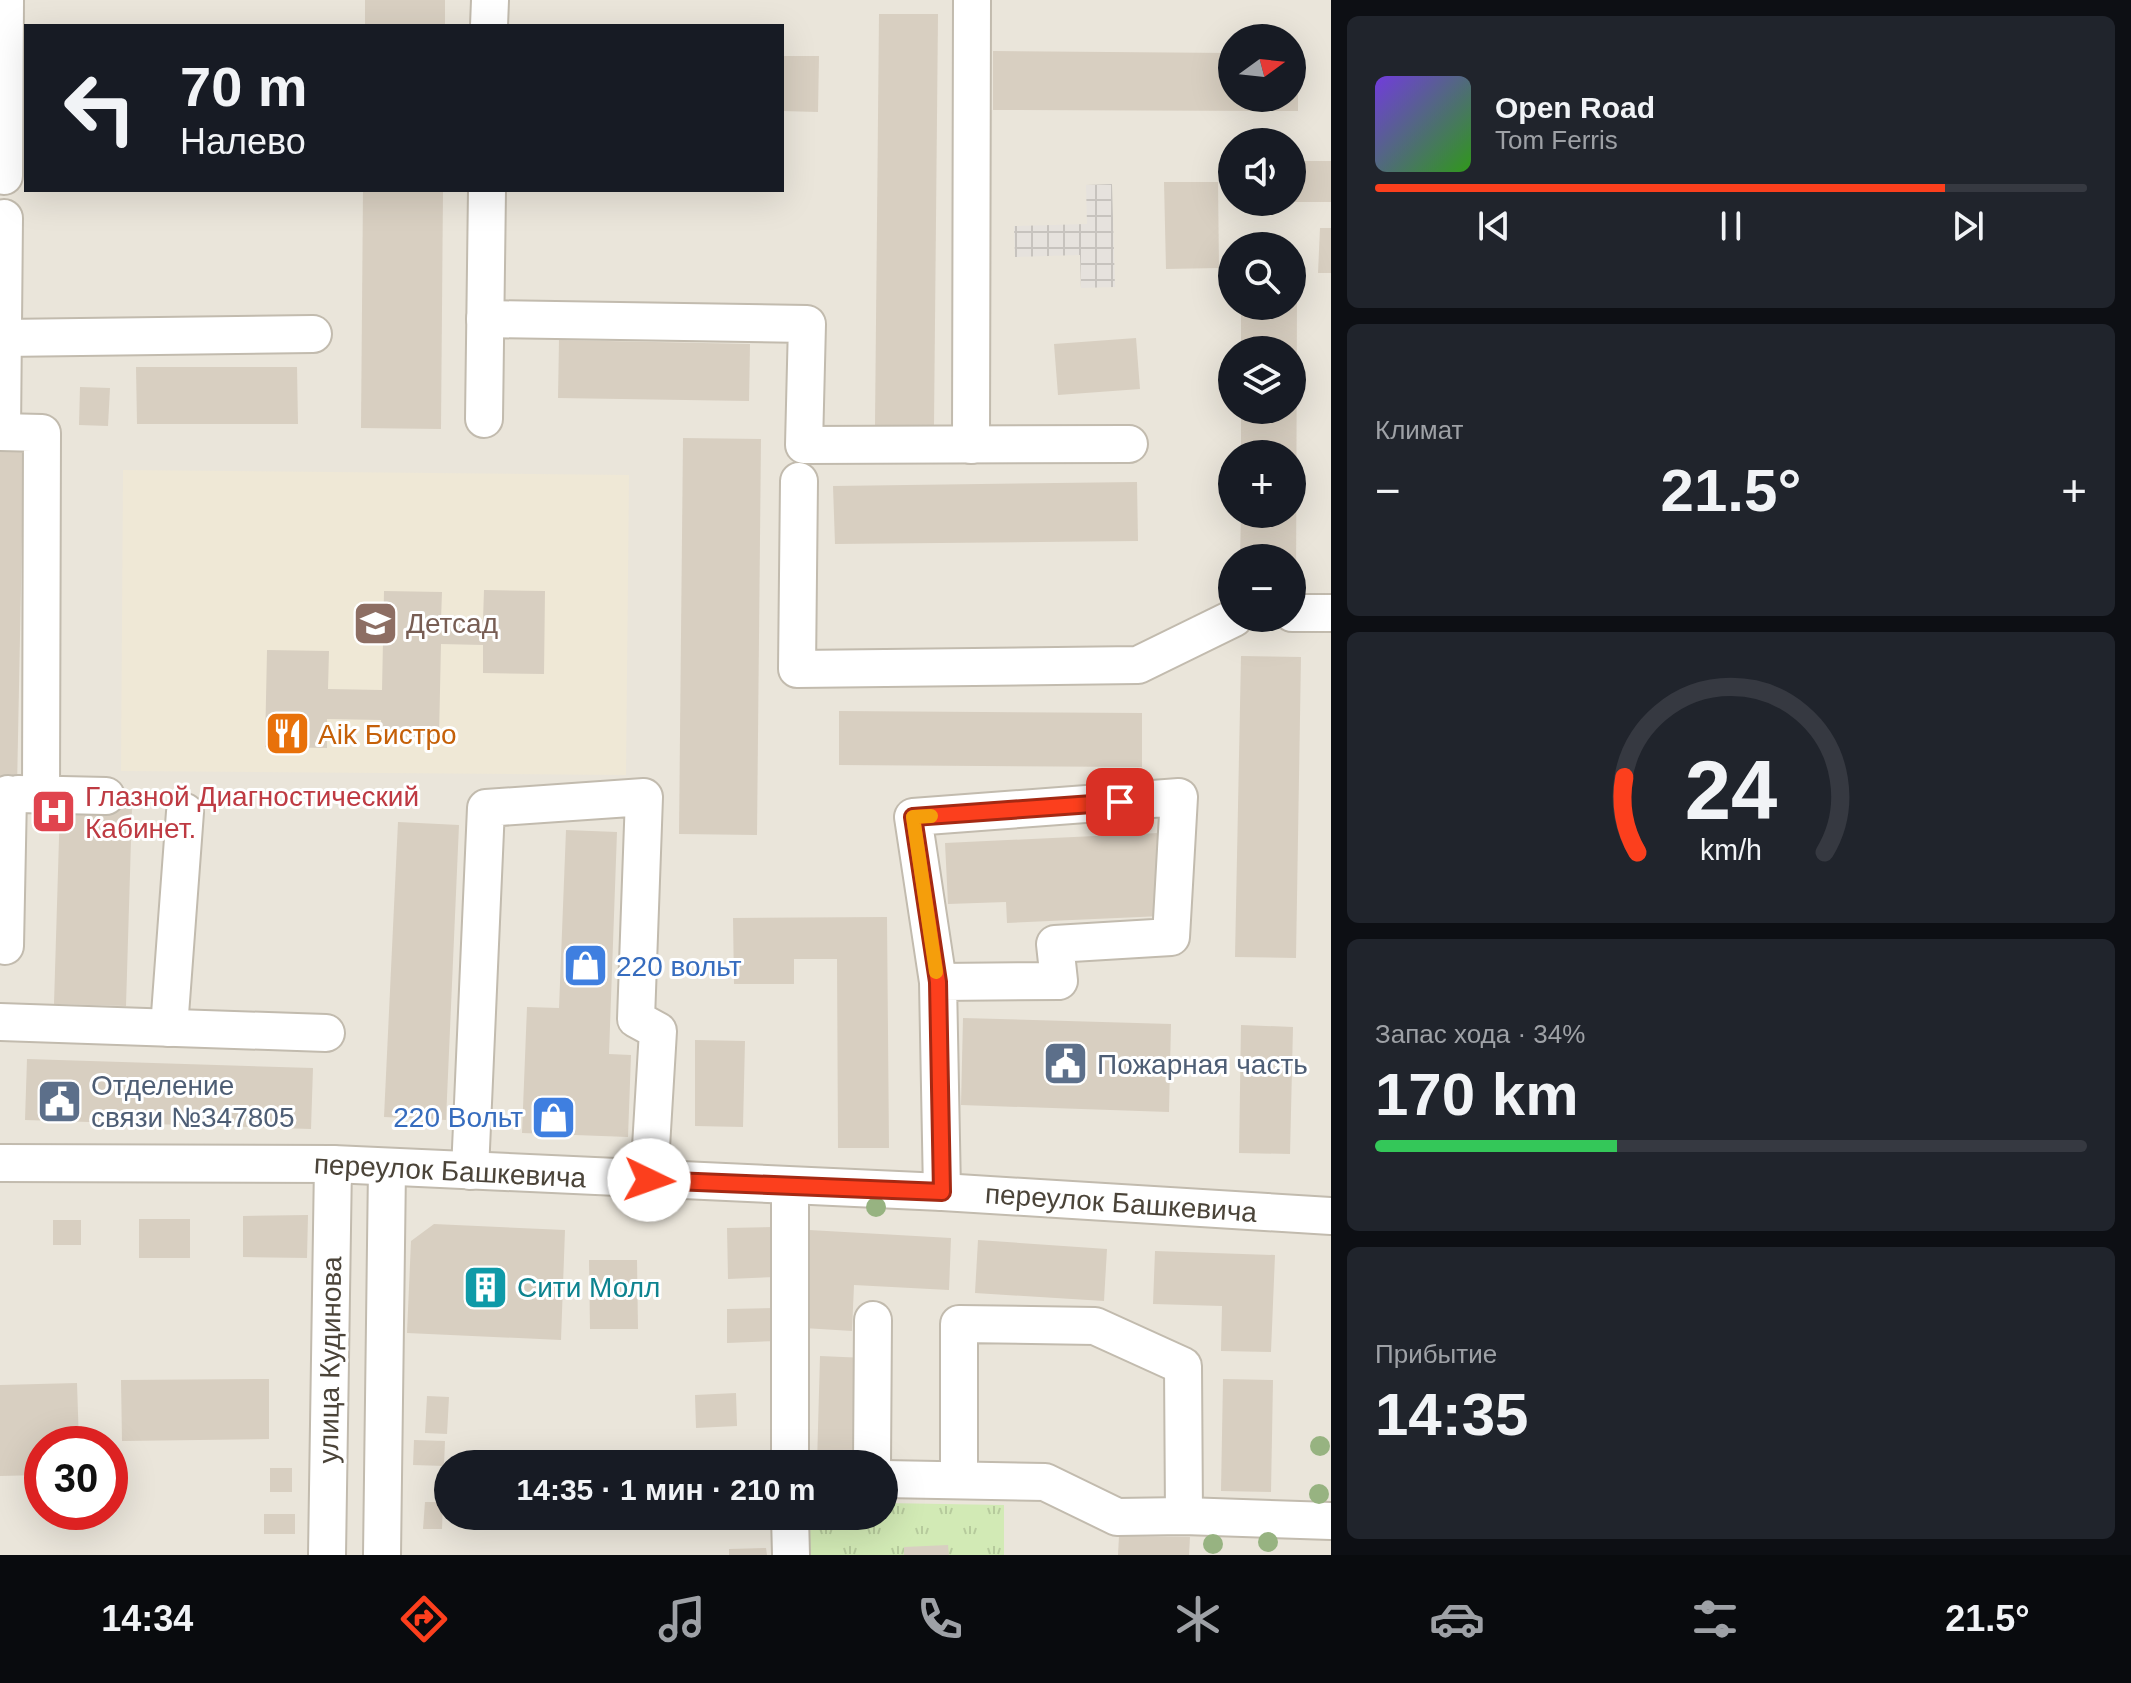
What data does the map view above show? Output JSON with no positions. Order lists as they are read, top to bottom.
{
  "streets": {
    "street": ["переулок Башкевича", "улица Кудинова"]
  },
  "crossings": [
    ["переулок Башкевича", "улица Кудинова"]
  ],
  "places": {
    "school or university": ["Детсад"],
    "restaurant": ["Aik Бистро"],
    "hospital": ["Глазной Диагностический Кабинет."],
    "shop": ["220 вольт", "220 Вольт"],
    "public building": ["Пожарная часть", "Отделение связи №347805"],
    "building": ["Сити Молл"]
  },
  "north": "right",
  "page": {
    "map_buttons": ["+", "−"],
    "turn": ["70 m", "Налево"],
    "song": ["Open Road", "Tom Ferris"],
    "tile": [
      "Климат",
      ["Запас хода · 34%", "170 km"],
      ["Прибытие", "14:35"]
    ],
    "heat": ["−", "21.5°", "+"],
    "limit": "30",
    "trip": "14:35 · 1 мин · 210 m",
    "tabs": ["14:34", "21.5°"],
    "gauge": ["24", "km/h"]
  }
}
